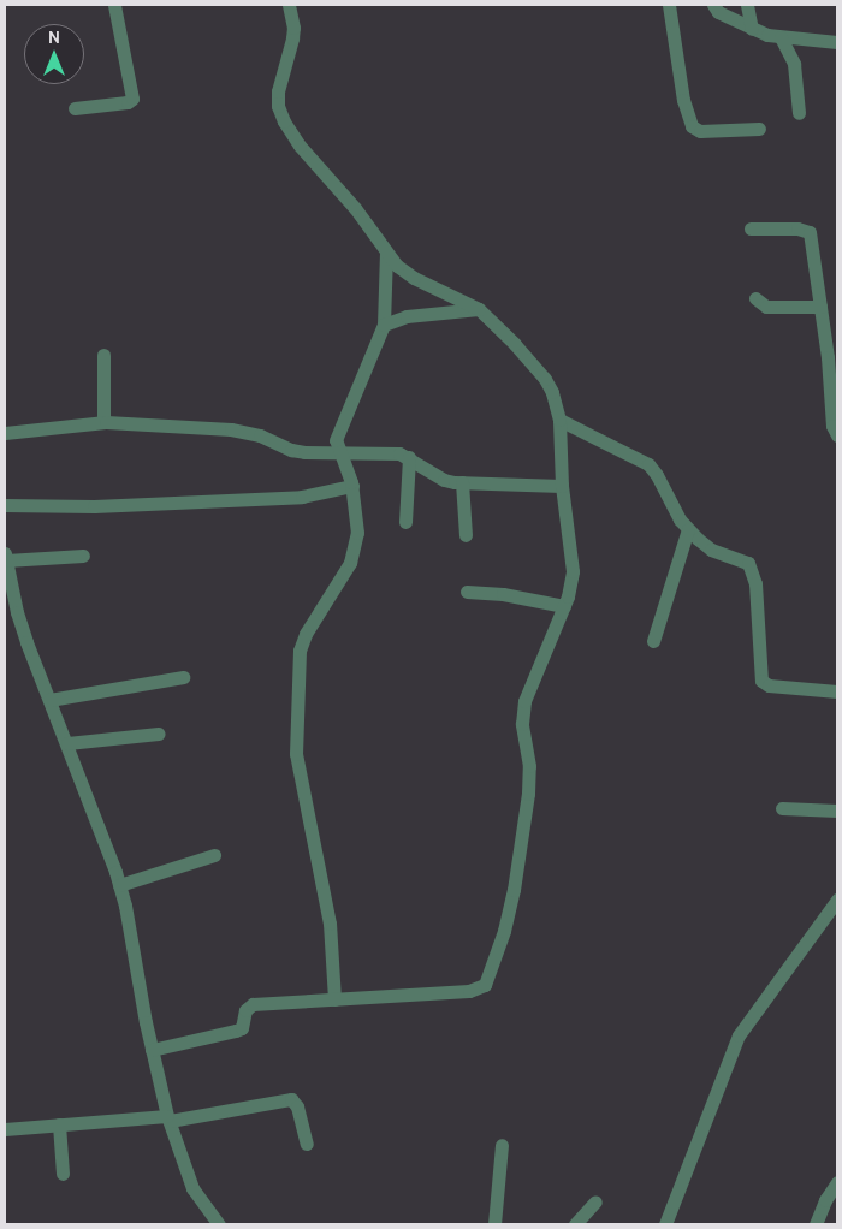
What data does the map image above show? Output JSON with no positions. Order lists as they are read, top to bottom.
{
  "north": "top"
}
